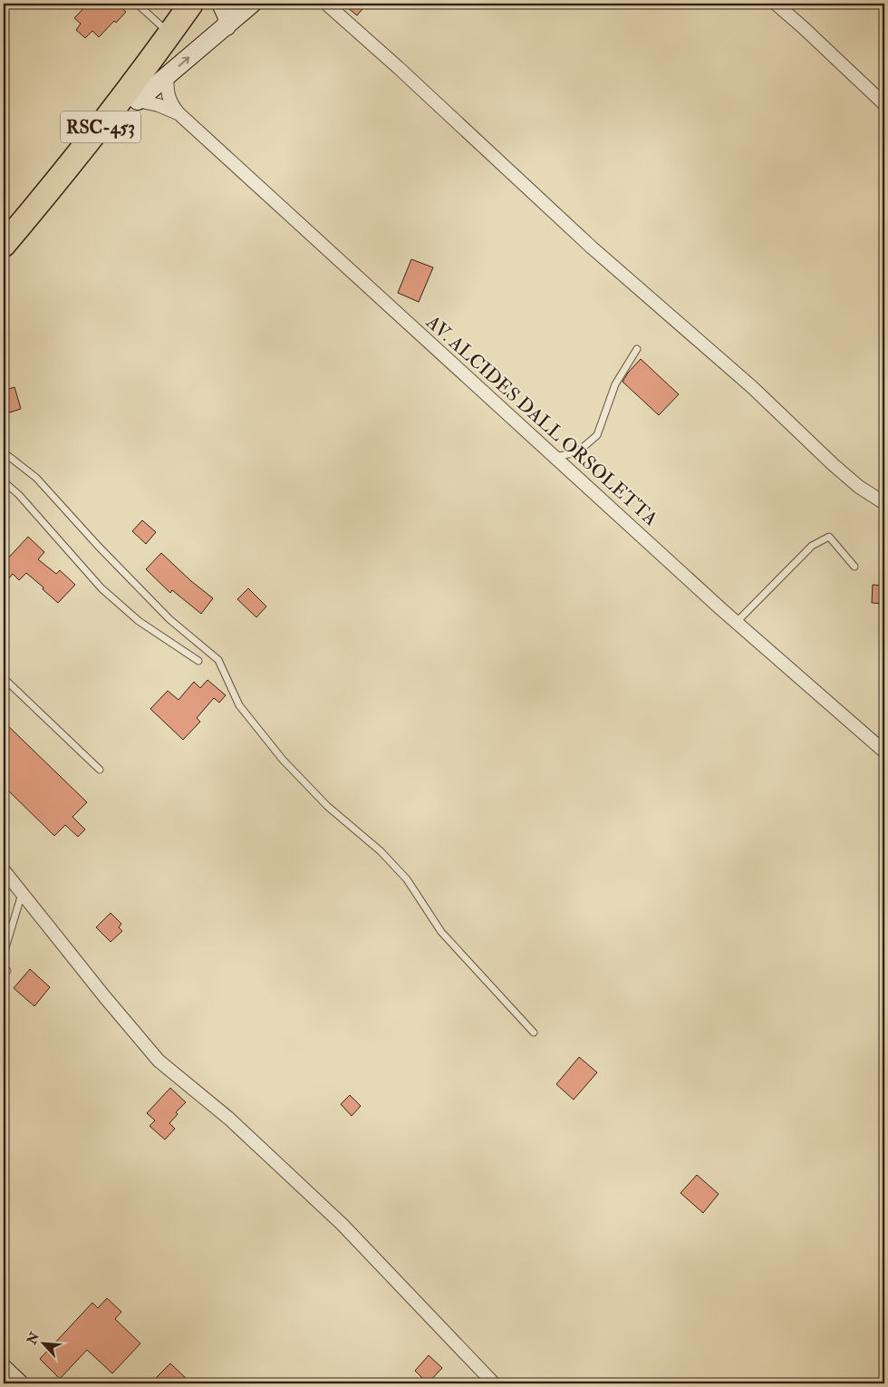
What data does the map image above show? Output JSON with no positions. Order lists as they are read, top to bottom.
{
  "streets": {
    "highway": ["RSC-453"],
    "street": ["AV. ALCIDES DALL ORSOLETTA"]
  },
  "north": "top left"
}
